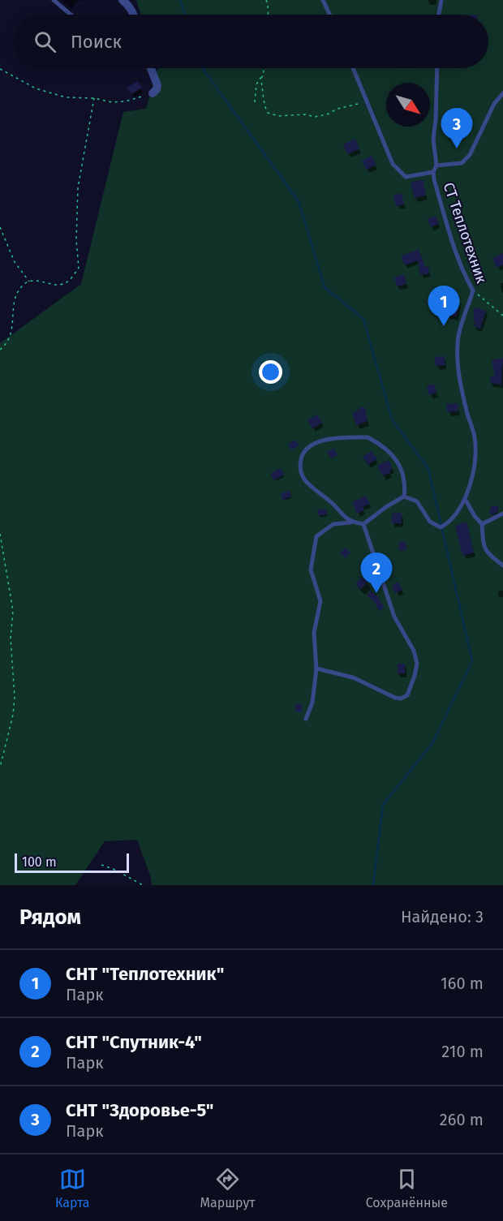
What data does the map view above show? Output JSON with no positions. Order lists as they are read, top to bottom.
{
  "streets": {
    "lane": ["СТ Теплотехник"]
  },
  "scale_bar": "100 m",
  "north": "bottom right",
  "page": {
    "search": "Поиск",
    "pins": ["3", "1", "2"],
    "scale": "100 m",
    "heading": ["Рядом", "Найдено: 3"],
    "list": [
      {
        "mark": "1",
        "name": "СНТ \"Теплотехник\"",
        "note": "Парк",
        "value": "160 m"
      },
      {
        "mark": "2",
        "name": "СНТ \"Спутник-4\"",
        "note": "Парк",
        "value": "210 m"
      },
      {
        "mark": "3",
        "name": "СНТ \"Здоровье-5\"",
        "note": "Парк",
        "value": "260 m"
      }
    ],
    "nav": ["Карта", "Маршрут", "Сохранённые"]
  }
}
